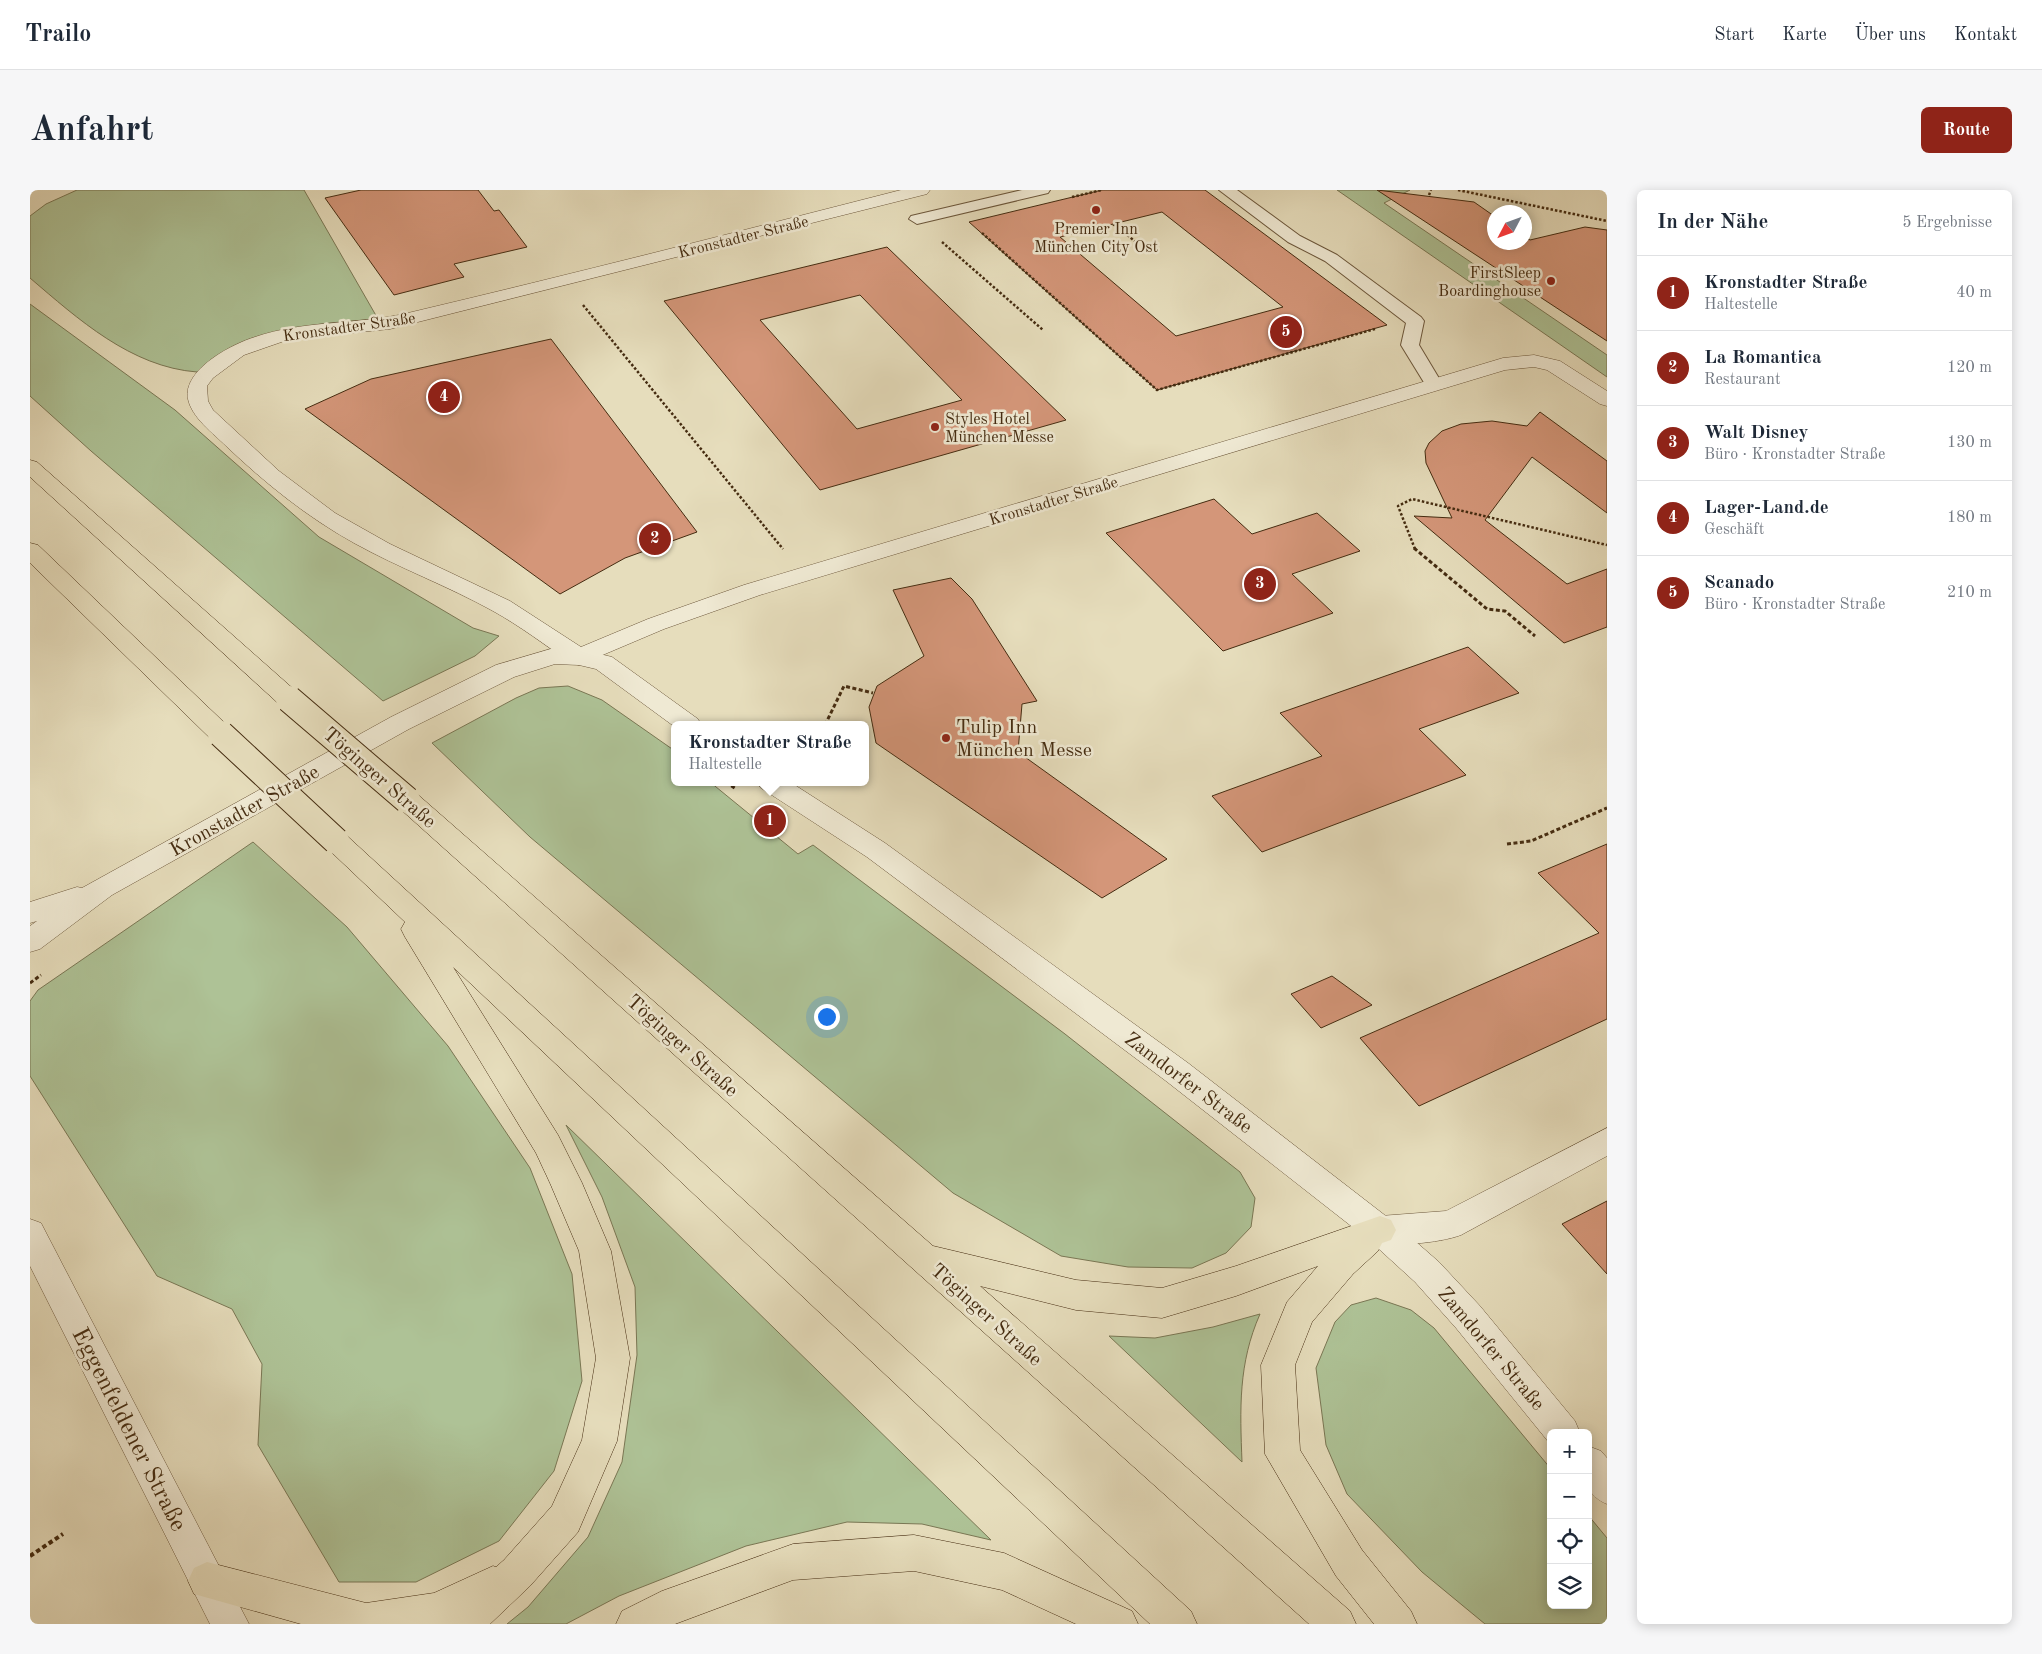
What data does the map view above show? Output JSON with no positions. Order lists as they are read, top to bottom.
{
  "streets": {
    "highway": ["Töginger Straße"],
    "street": ["Kronstadter Straße", "Zamdorfer Straße", "Eggenfeldener Straße"]
  },
  "places": [
    "Premier Inn München City Ost",
    "FirstSleep Boardinghouse",
    "Styles Hotel München Messe",
    "Tulip Inn München Messe"
  ],
  "north": "bottom left",
  "page": {
    "header": "Trailo",
    "nav": [
      "Start",
      "Karte",
      "Über uns",
      "Kontakt"
    ],
    "buttons": "Route",
    "title": "Anfahrt",
    "heading": ["In der Nähe", "5 Ergebnisse"],
    "list": [
      {
        "mark": "1",
        "name": "Kronstadter Straße",
        "note": "Haltestelle",
        "value": "40 m"
      },
      {
        "mark": "2",
        "name": "La Romantica",
        "note": "Restaurant",
        "value": "120 m"
      },
      {
        "mark": "3",
        "name": "Walt Disney",
        "note": "Büro · Kronstadter Straße",
        "value": "130 m"
      },
      {
        "mark": "4",
        "name": "Lager-Land.de",
        "note": "Geschäft",
        "value": "180 m"
      },
      {
        "mark": "5",
        "name": "Scanado",
        "note": "Büro · Kronstadter Straße",
        "value": "210 m"
      }
    ],
    "pins": [
      "5",
      "4",
      "2",
      "3",
      "1"
    ],
    "popup": ["Kronstadter Straße", "Haltestelle"],
    "map_buttons": ["+", "−"]
  }
}
